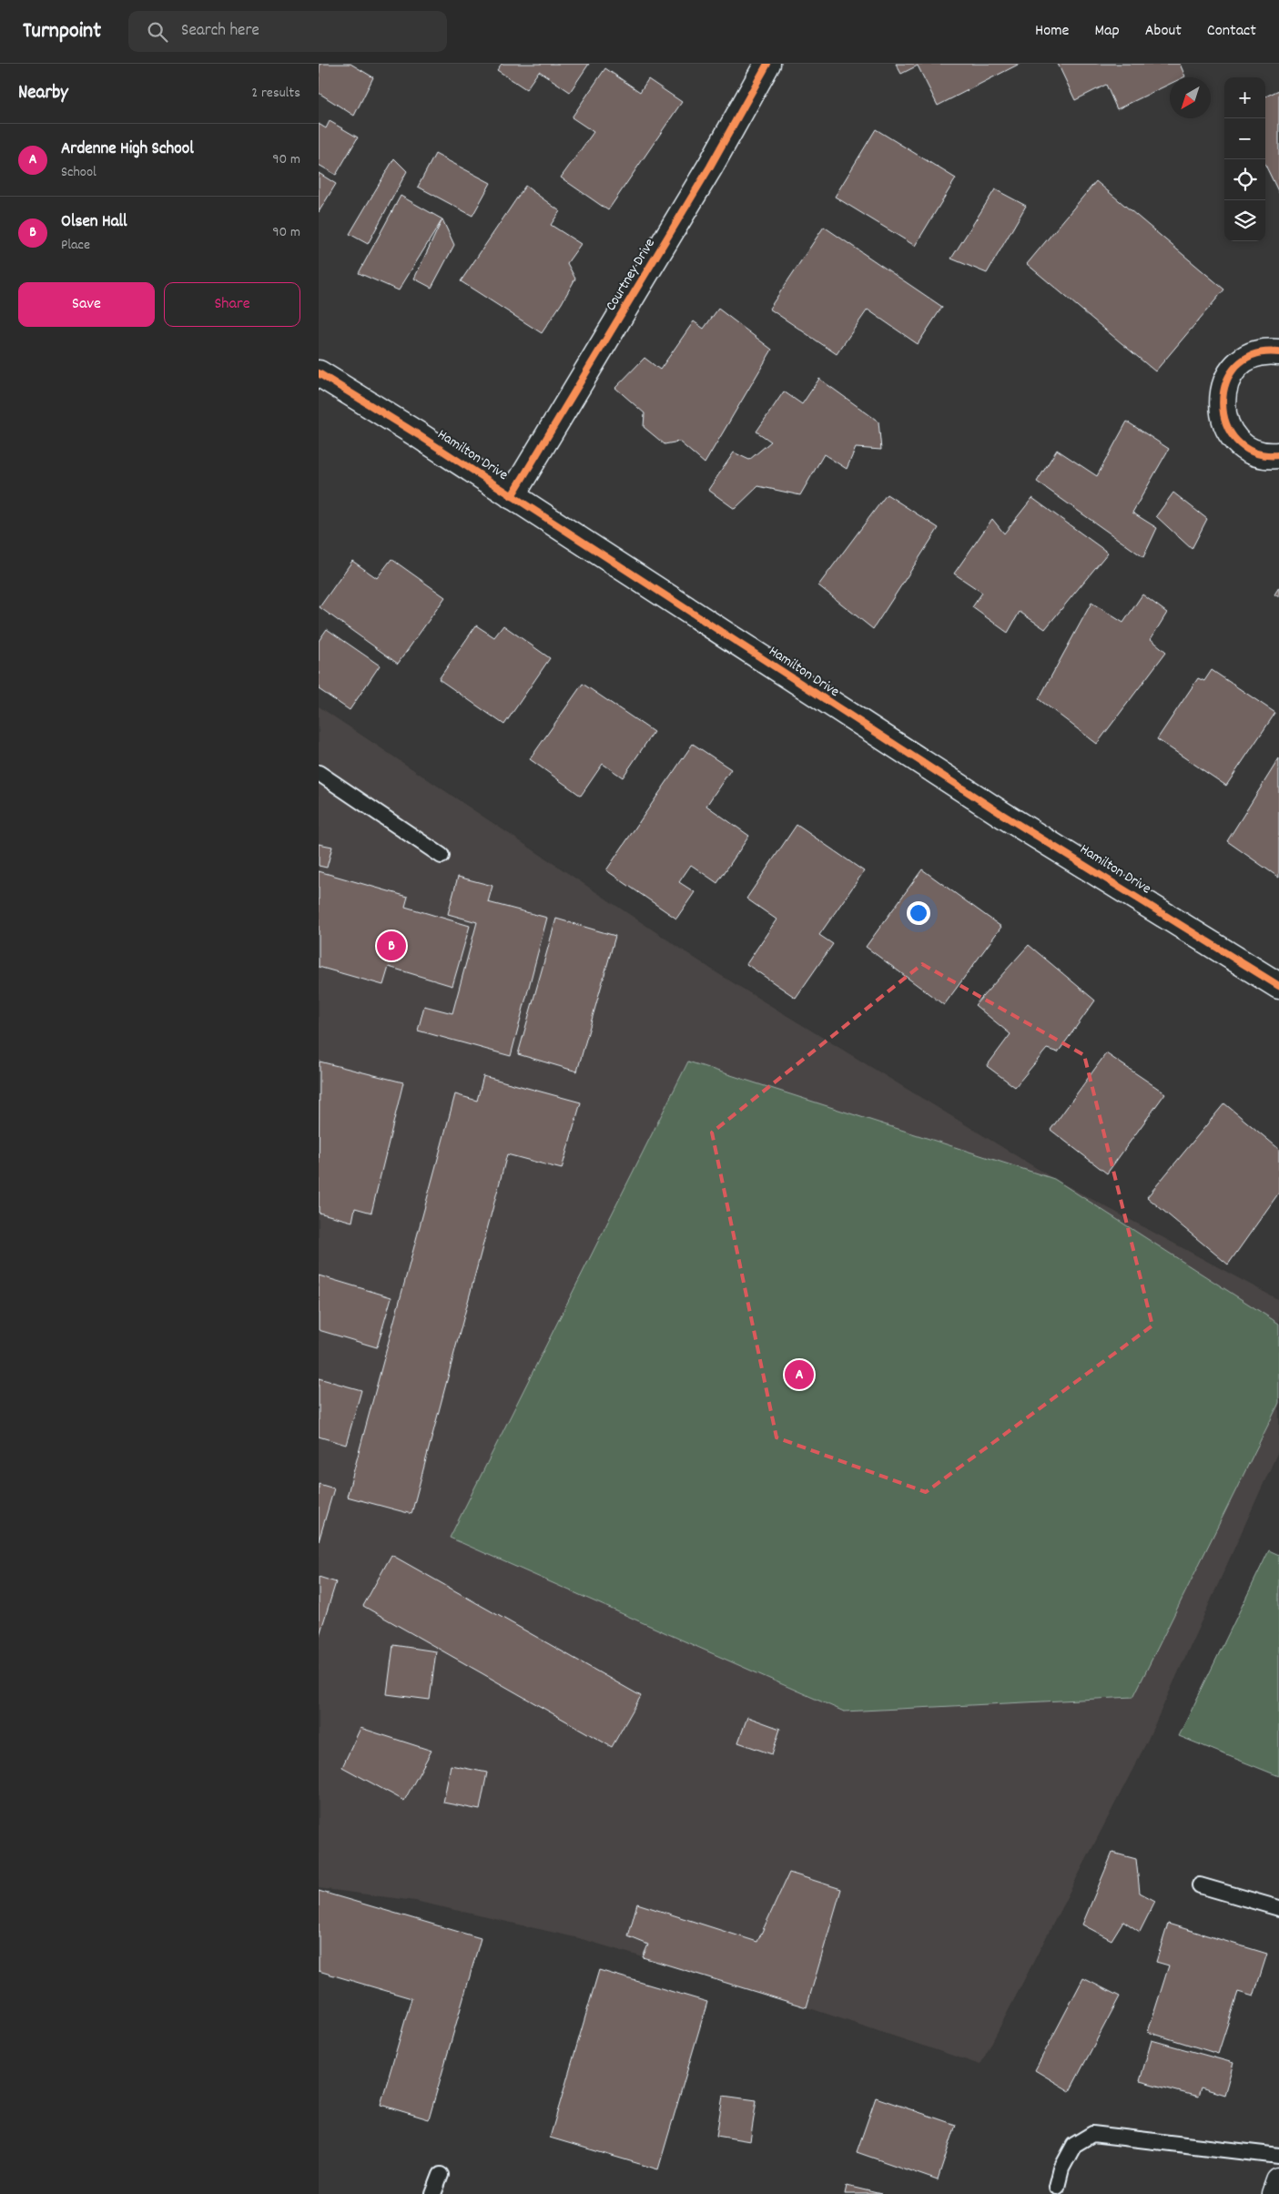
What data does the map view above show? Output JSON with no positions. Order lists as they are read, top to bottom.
{
  "streets": {
    "street": ["Courtney Drive", "Hamilton Drive"]
  },
  "crossings": [
    ["Courtney Drive", "Hamilton Drive"]
  ],
  "north": "bottom left",
  "page": {
    "header": "Turnpoint",
    "search": "Search here",
    "nav": [
      "Home",
      "Map",
      "About",
      "Contact"
    ],
    "heading": ["Nearby", "2 results"],
    "map_buttons": ["+", "−"],
    "list": [
      {
        "mark": "A",
        "name": "Ardenne High School",
        "note": "School",
        "value": "90 m"
      },
      {
        "mark": "B",
        "name": "Olsen Hall",
        "note": "Place",
        "value": "90 m"
      }
    ],
    "buttons": ["Save", "Share"],
    "pins": ["B", "A"]
  }
}
